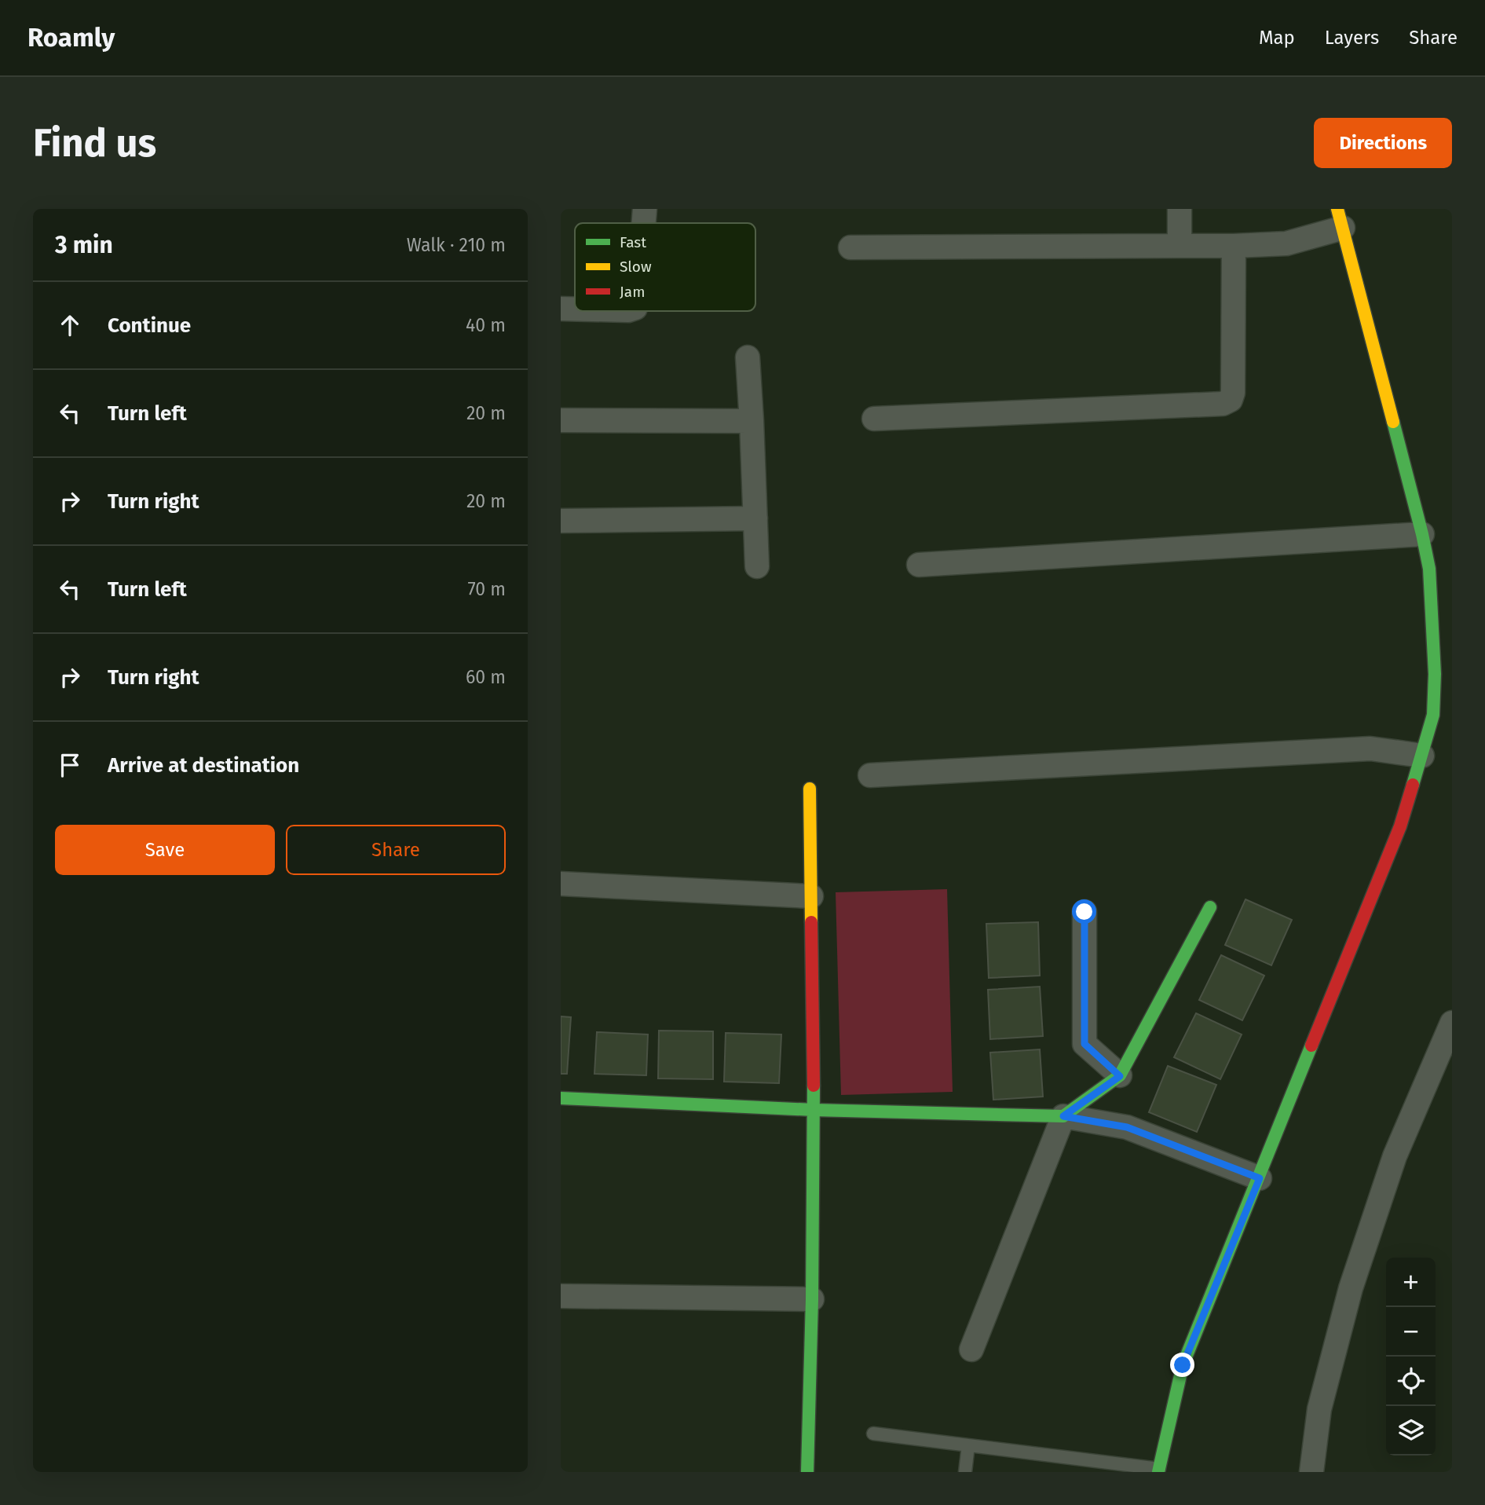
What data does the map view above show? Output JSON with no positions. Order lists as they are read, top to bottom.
{
  "legend": ["Fast", "Slow", "Jam"],
  "page": {
    "header": "Roamly",
    "nav": ["Map", "Layers", "Share"],
    "buttons": [
      "Directions",
      ["Save", "Share"]
    ],
    "title": "Find us",
    "heading": ["3 min", "Walk · 210 m"],
    "list": [
      ["Continue", "40 m"],
      ["Turn left", "20 m"],
      ["Turn right", "20 m"],
      ["Turn left", "70 m"],
      ["Turn right", "60 m"],
      "Arrive at destination"
    ],
    "map_buttons": ["+", "−"]
  }
}
